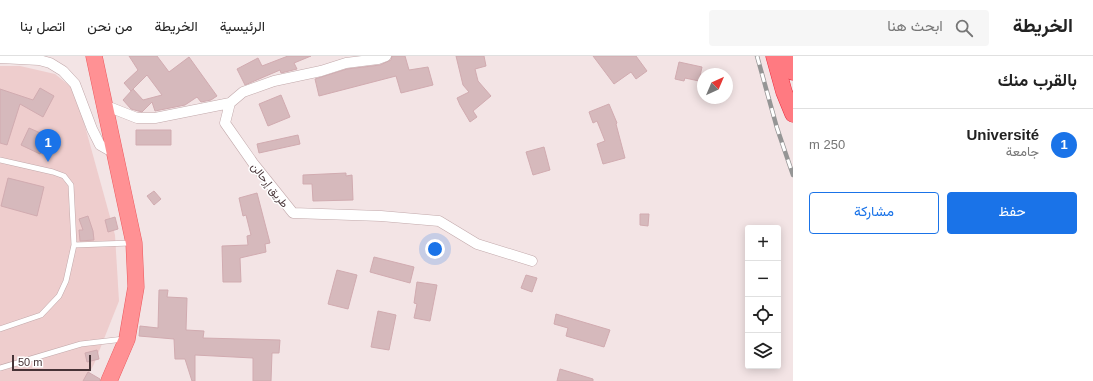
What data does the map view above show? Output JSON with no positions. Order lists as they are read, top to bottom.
{
  "streets": {
    "street": ["طريق إرحالن"]
  },
  "scale_bar": "50 m",
  "north": "top right",
  "page": {
    "header": "الخريطة",
    "search": "ابحث هنا",
    "nav": [
      "الرئيسية",
      "الخريطة",
      "من نحن",
      "اتصل بنا"
    ],
    "heading": "بالقرب منك",
    "list": [
      {
        "mark": "1",
        "name": "Université",
        "note": "جامعة",
        "value": "250 m"
      }
    ],
    "pins": "1",
    "buttons": ["حفظ", "مشاركة"],
    "map_buttons": ["+", "−"],
    "scale": "50 m"
  }
}
